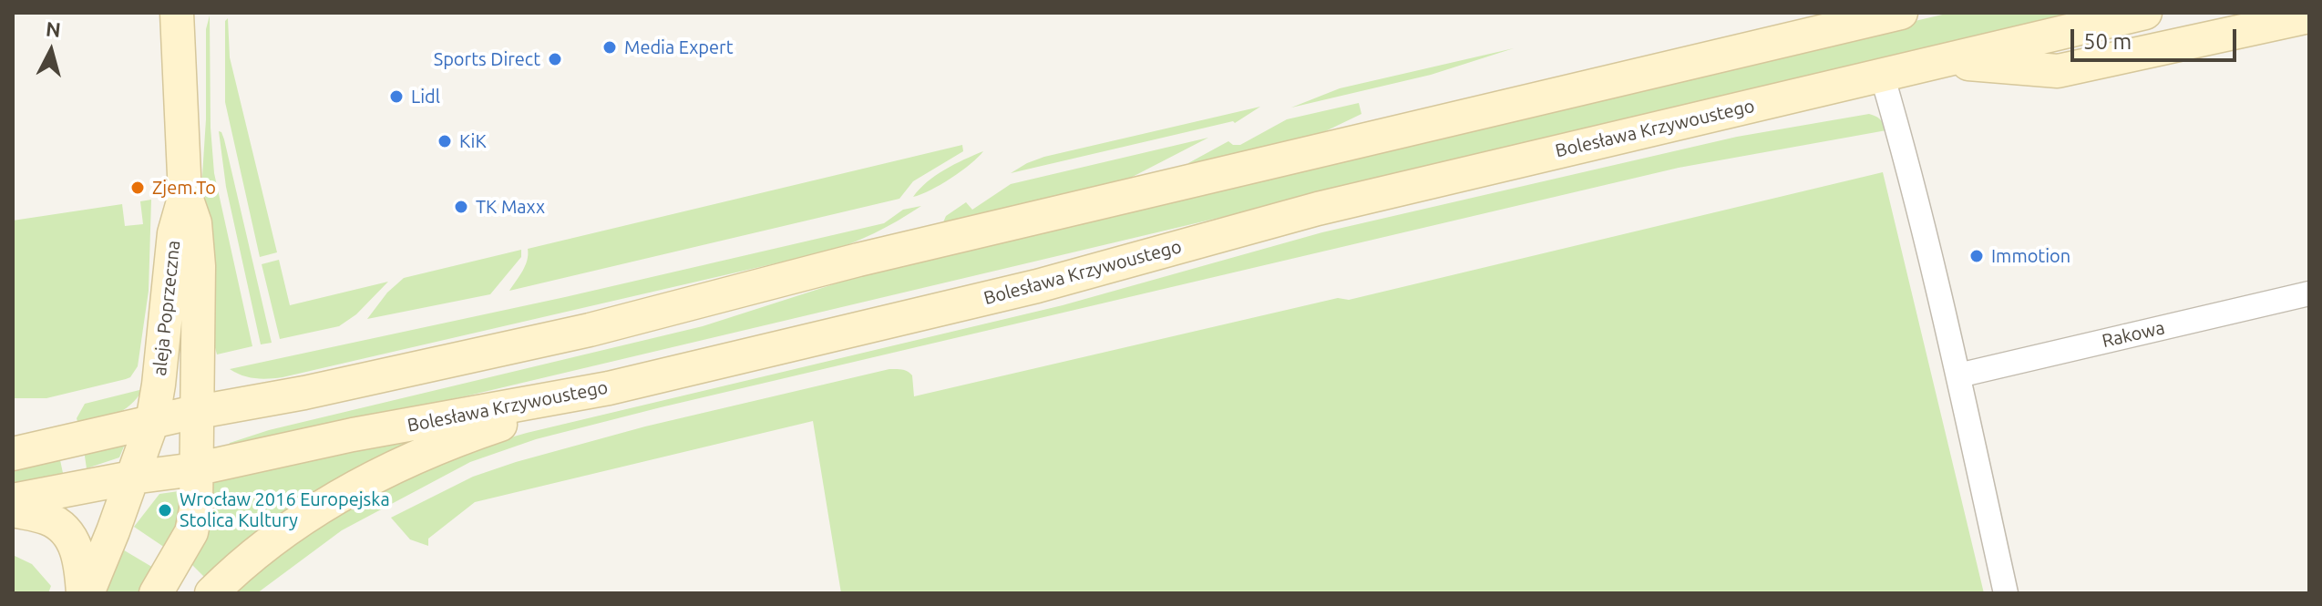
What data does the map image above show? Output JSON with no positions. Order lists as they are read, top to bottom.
{
  "streets": {
    "main road": ["Bolesława Krzywoustego", "aleja Poprzeczna"],
    "street": ["Rakowa"]
  },
  "crossings": [
    ["Bolesława Krzywoustego", "aleja Poprzeczna"]
  ],
  "places": [
    "Media Expert",
    "Sports Direct",
    "Lidl",
    "KiK",
    "Zjem.To",
    "TK Maxx",
    "Immotion",
    "Wrocław 2016 Europejska Stolica Kultury"
  ],
  "scale_bar": "50 m",
  "north": "top"
}
